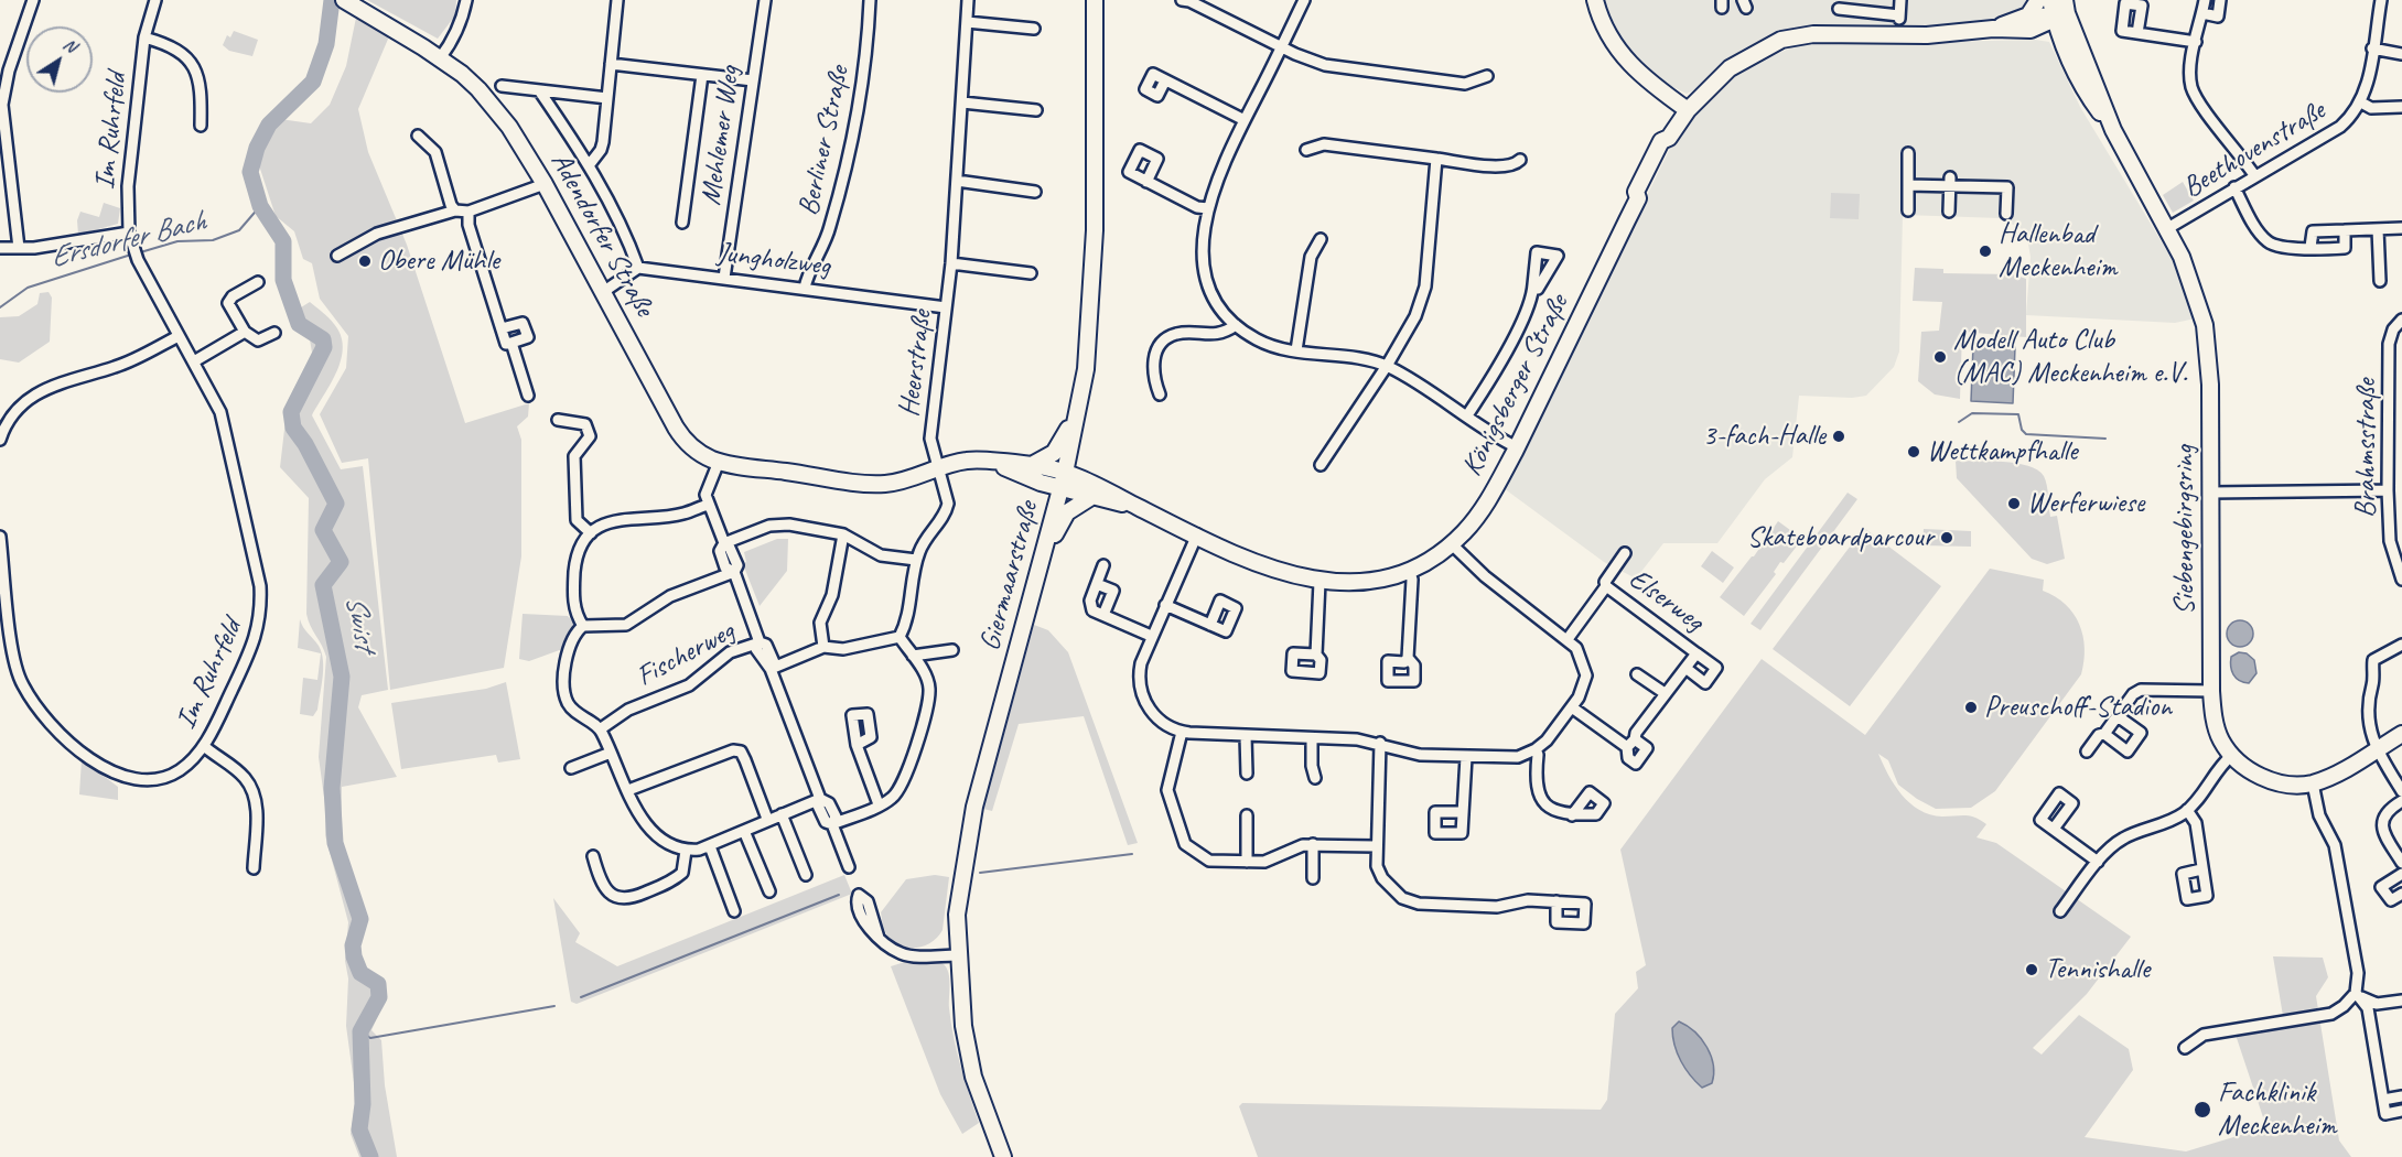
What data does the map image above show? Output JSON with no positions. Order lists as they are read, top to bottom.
{
  "streets": {
    "street": [
      "Im Ruhrfeld",
      "Mehlemer Weg",
      "Berliner Straße",
      "Beethovenstraße",
      "Adendorfer Straße",
      "Jungholzweg",
      "Heerstraße",
      "Königsberger Straße",
      "Brahmsstraße",
      "Siebengebirgsring",
      "Giermaarstraße",
      "Elserweg",
      "Fischerweg"
    ]
  },
  "crossings": [
    ["Mehlemer Weg", "Jungholzweg"],
    ["Berliner Straße", "Jungholzweg"],
    ["Beethovenstraße", "Siebengebirgsring"],
    ["Jungholzweg", "Heerstraße"],
    ["Königsberger Straße", "Siebengebirgsring"],
    ["Königsberger Straße", "Giermaarstraße"]
  ],
  "water": ["Ersdorfer Bach", "Swist"],
  "places": [
    "Hallenbad Meckenheim",
    "Obere Mühle",
    "Modell Auto Club (MAC) Meckenheim e.V.",
    "3-fach-Halle",
    "Wettkampfhalle",
    "Werferwiese",
    "Skateboardparcour",
    "Preuschoff-Stadion",
    "Tennishalle",
    "Fachklinik Meckenheim"
  ],
  "north": "top right"
}
